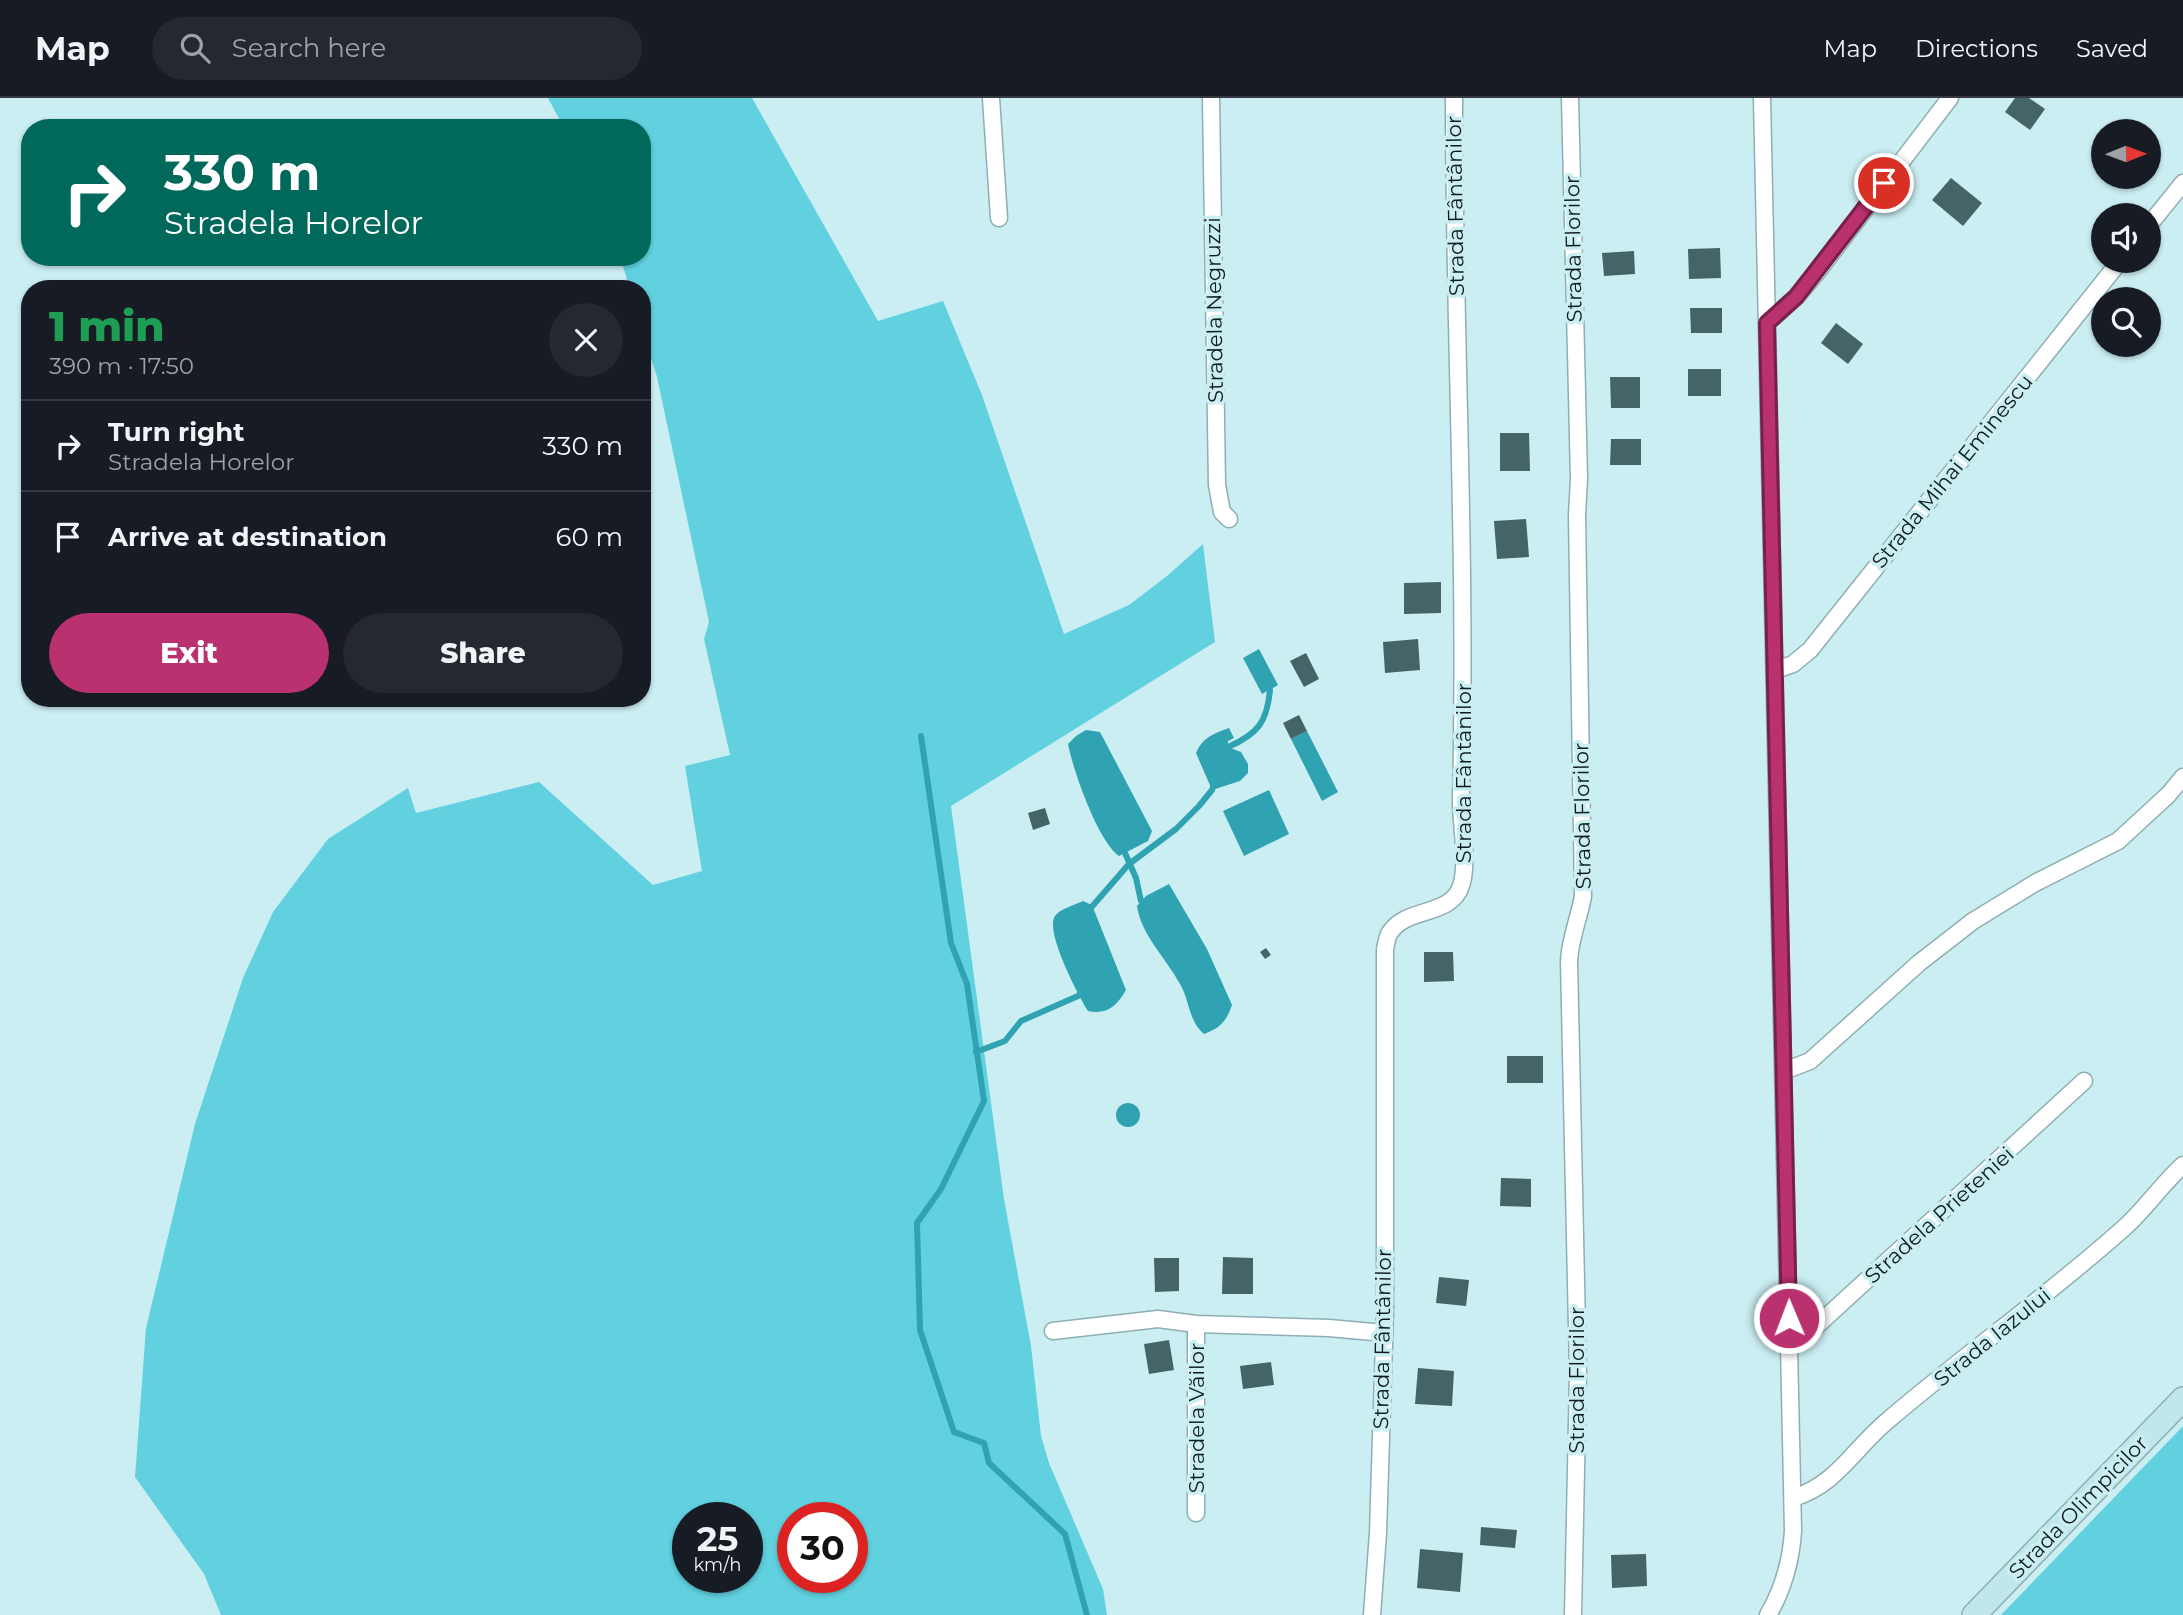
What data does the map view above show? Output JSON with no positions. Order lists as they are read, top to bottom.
{
  "streets": {
    "main road": ["Strada Olimpicilor"],
    "street": [
      "Strada Fântânilor",
      "Strada Florilor",
      "Stradela Negruzzi",
      "Strada Mihai Eminescu",
      "Stradela Prieteniei",
      "Strada Iazului",
      "Stradela Văilor"
    ]
  },
  "crossings": [
    ["Strada Fântânilor", "Stradela Văilor"]
  ],
  "north": "right",
  "page": {
    "header": "Map",
    "search": "Search here",
    "nav": ["Map", "Directions", "Saved"],
    "turn": ["330 m", "Stradela Horelor"],
    "heading": ["1 min", "390 m · 17:50"],
    "list": [
      {
        "name": "Turn right",
        "note": "Stradela Horelor",
        "value": "330 m"
      },
      {
        "name": "Arrive at destination",
        "value": "60 m"
      }
    ],
    "buttons": ["Exit", "Share"],
    "speed": "25 km/h",
    "limit": "30"
  }
}
